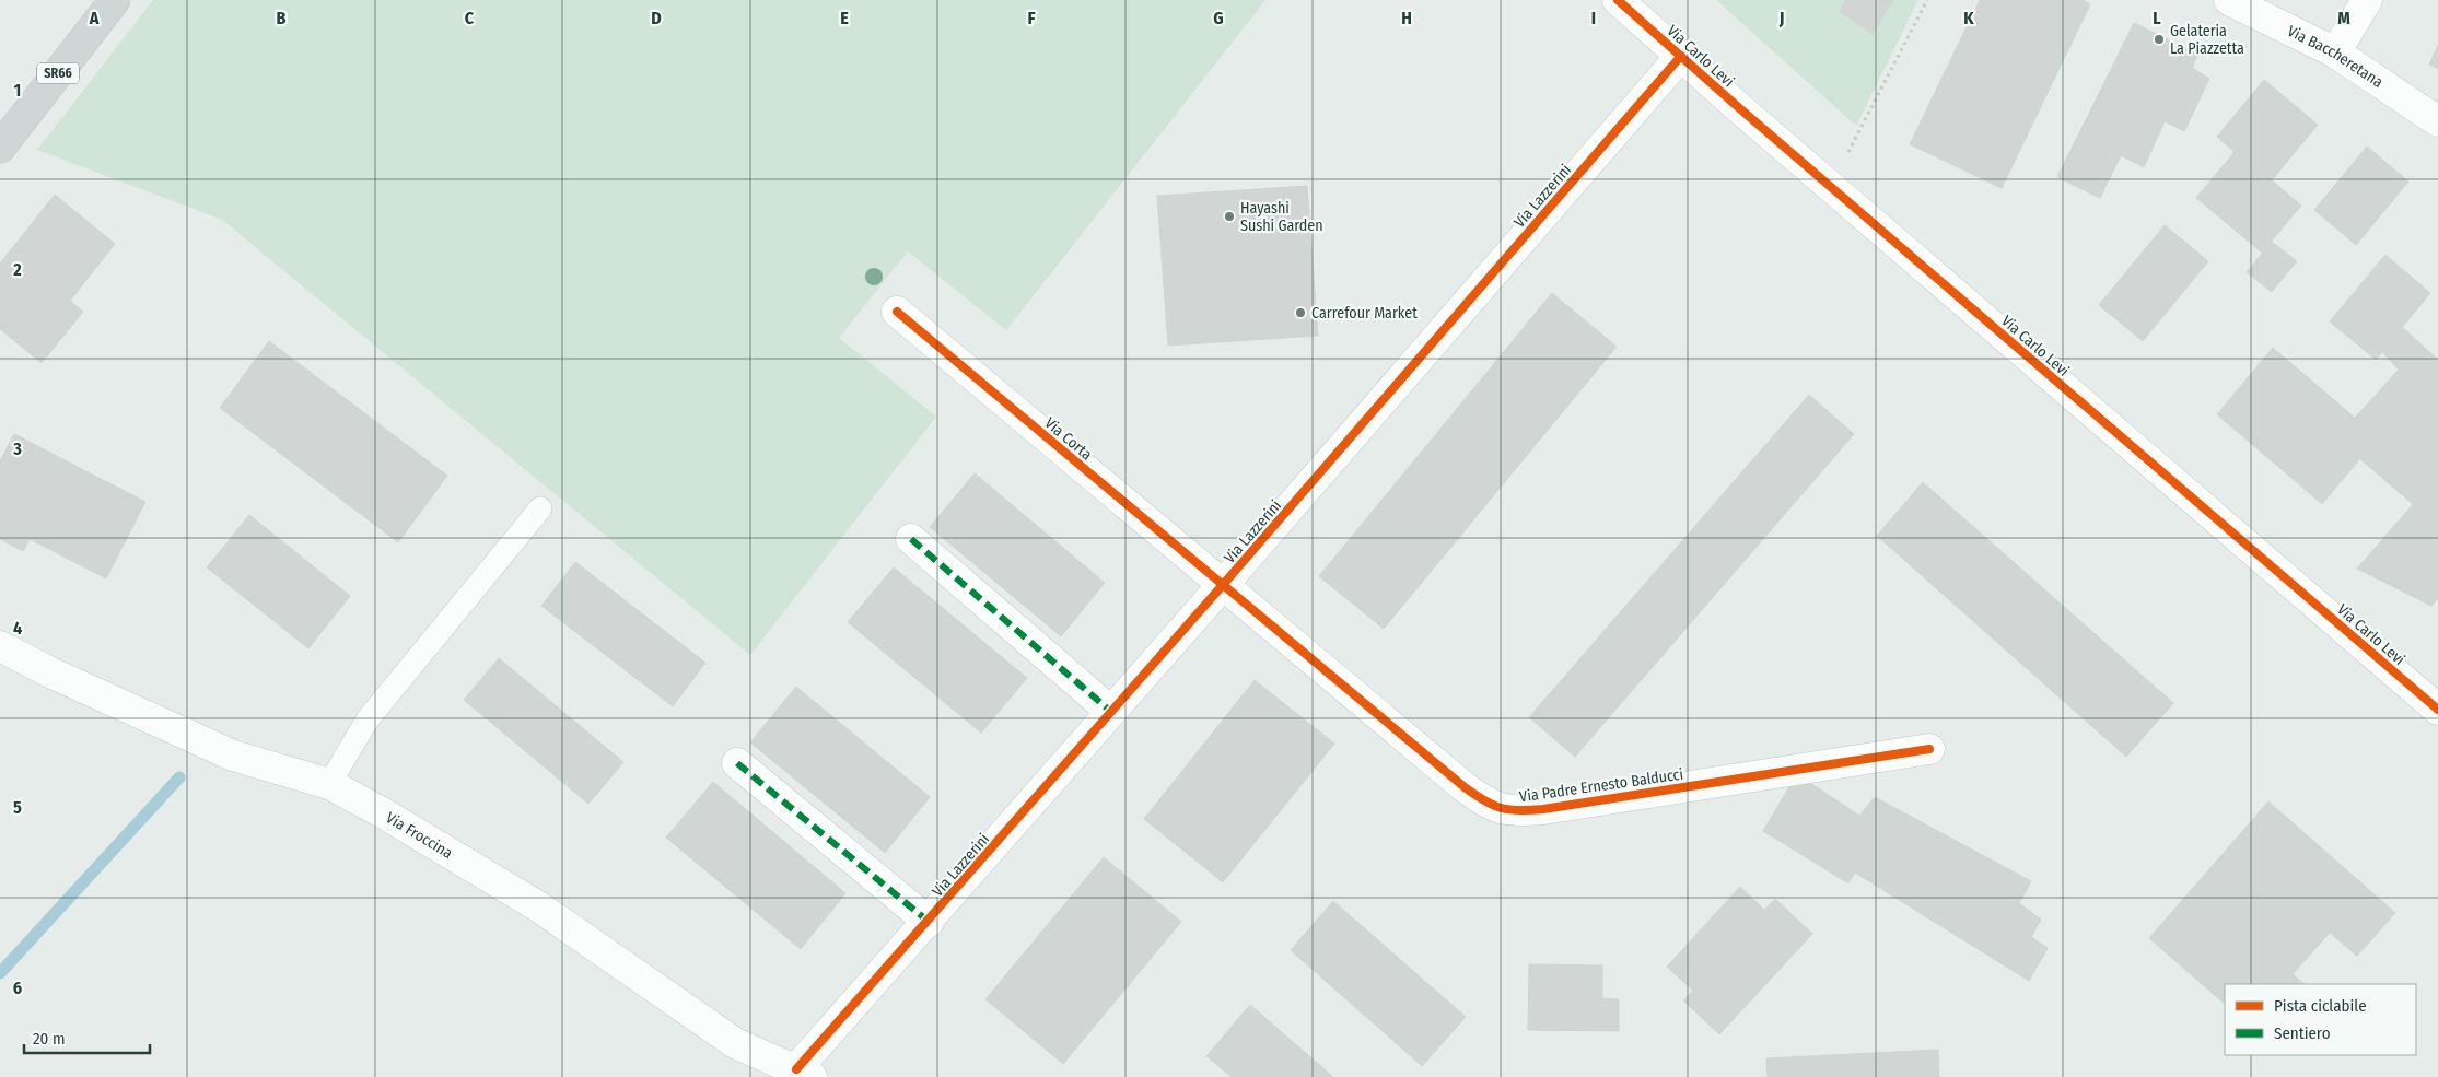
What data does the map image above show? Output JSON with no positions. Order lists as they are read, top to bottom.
{
  "streets": {
    "main road": ["SR66"],
    "street": [
      "Via Carlo Levi",
      "Via Baccheretana",
      "Via Lazzerini",
      "Via Corta",
      "Via Padre Ernesto Balducci",
      "Via Froccina"
    ]
  },
  "crossings": [
    ["Via Carlo Levi", "Via Lazzerini"],
    ["Via Lazzerini", "Via Corta"],
    ["Via Lazzerini", "Via Padre Ernesto Balducci"],
    ["Via Lazzerini", "Via Froccina"],
    ["Via Corta", "Via Padre Ernesto Balducci"]
  ],
  "places": ["Gelateria La Piazzetta", "Hayashi Sushi Garden", "Carrefour Market"],
  "legend": ["Pista ciclabile", "Sentiero"],
  "scale_bar": "20 m",
  "grid": {
    "columns": [
      "A",
      "B",
      "C",
      "D",
      "E",
      "F",
      "G",
      "H",
      "I",
      "J",
      "K",
      "L",
      "M"
    ],
    "rows": [
      "1",
      "2",
      "3",
      "4",
      "5",
      "6"
    ]
  }
}
